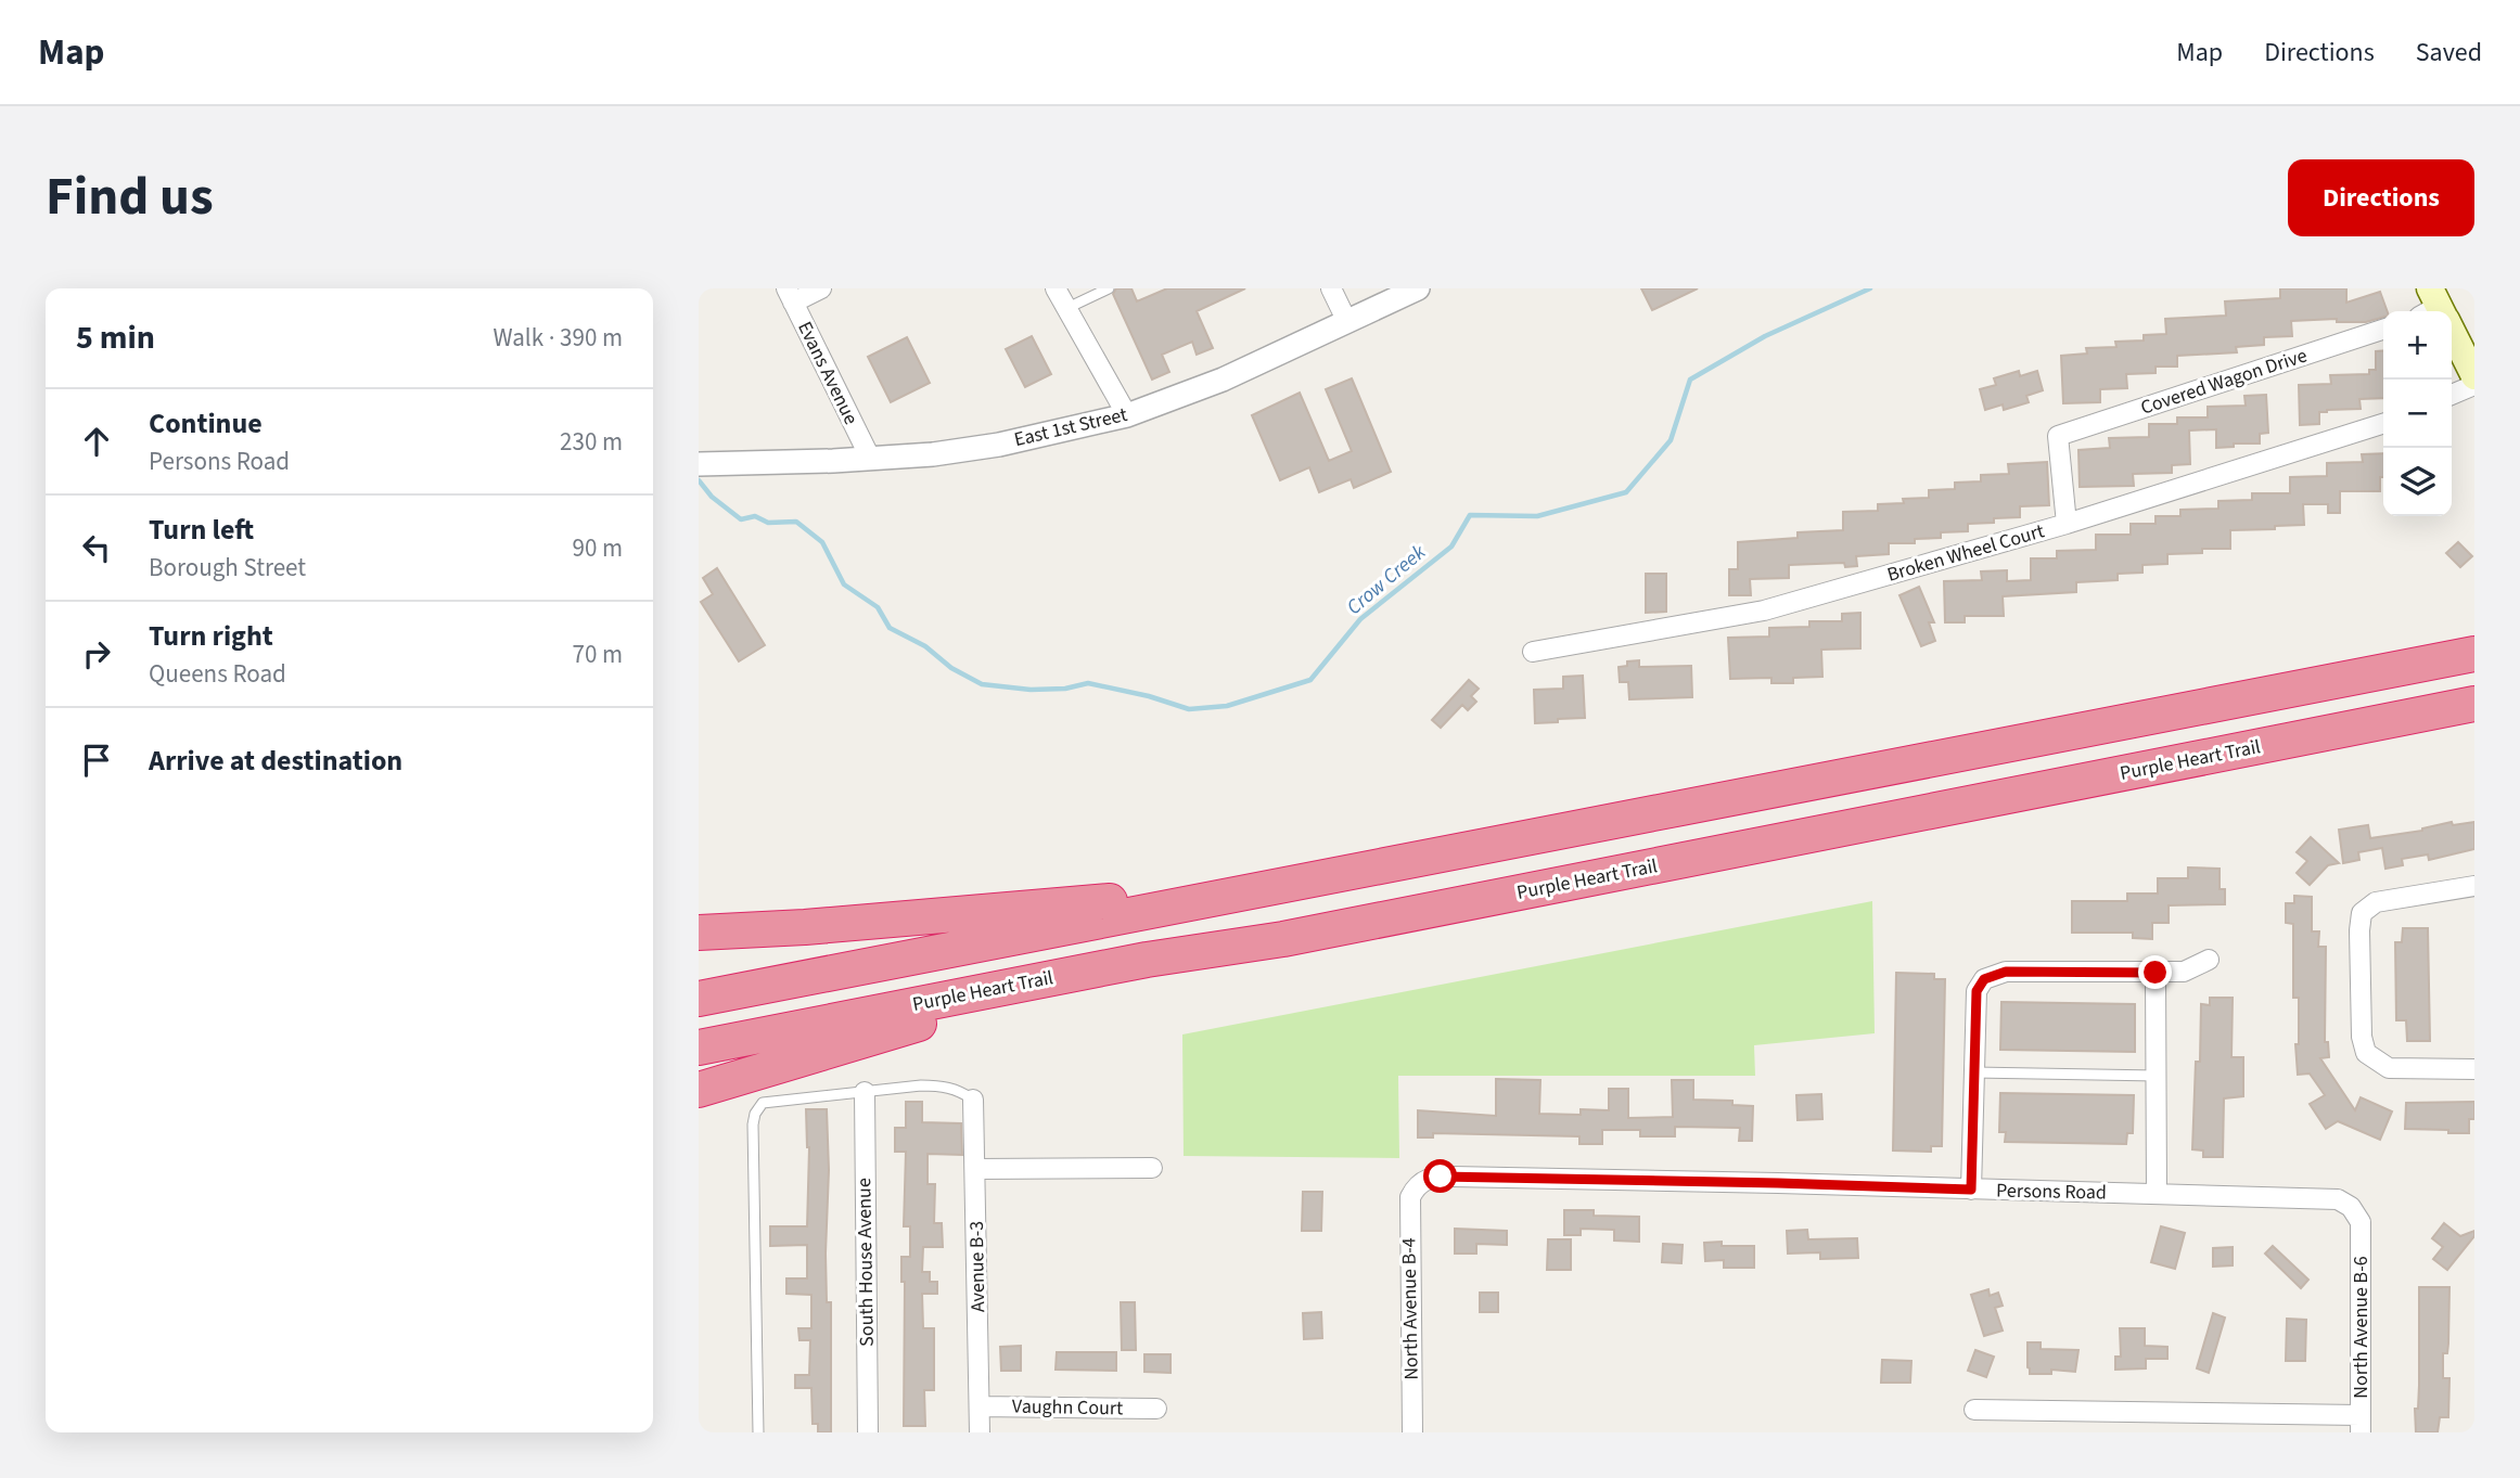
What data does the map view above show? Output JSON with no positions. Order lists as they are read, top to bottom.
{
  "streets": {
    "highway": ["Purple Heart Trail"],
    "street": [
      "Evans Avenue",
      "Covered Wagon Drive",
      "East 1st Street",
      "Broken Wheel Court",
      "Persons Road",
      "South House Avenue",
      "Avenue B-3",
      "North Avenue B-4",
      "North Avenue B-6",
      "Vaughn Court"
    ]
  },
  "crossings": [
    ["Evans Avenue", "East 1st Street"],
    ["Covered Wagon Drive", "Broken Wheel Court"],
    ["Persons Road", "North Avenue B-4"],
    ["Persons Road", "North Avenue B-6"],
    ["Avenue B-3", "Vaughn Court"]
  ],
  "water": ["Crow Creek"],
  "page": {
    "header": "Map",
    "nav": ["Map", "Directions", "Saved"],
    "title": "Find us",
    "buttons": "Directions",
    "heading": ["5 min", "Walk · 390 m"],
    "map_buttons": ["+", "−"],
    "list": [
      ["Continue", "Persons Road", "230 m"],
      ["Turn left", "Borough Street", "90 m"],
      ["Turn right", "Queens Road", "70 m"],
      "Arrive at destination"
    ]
  }
}
